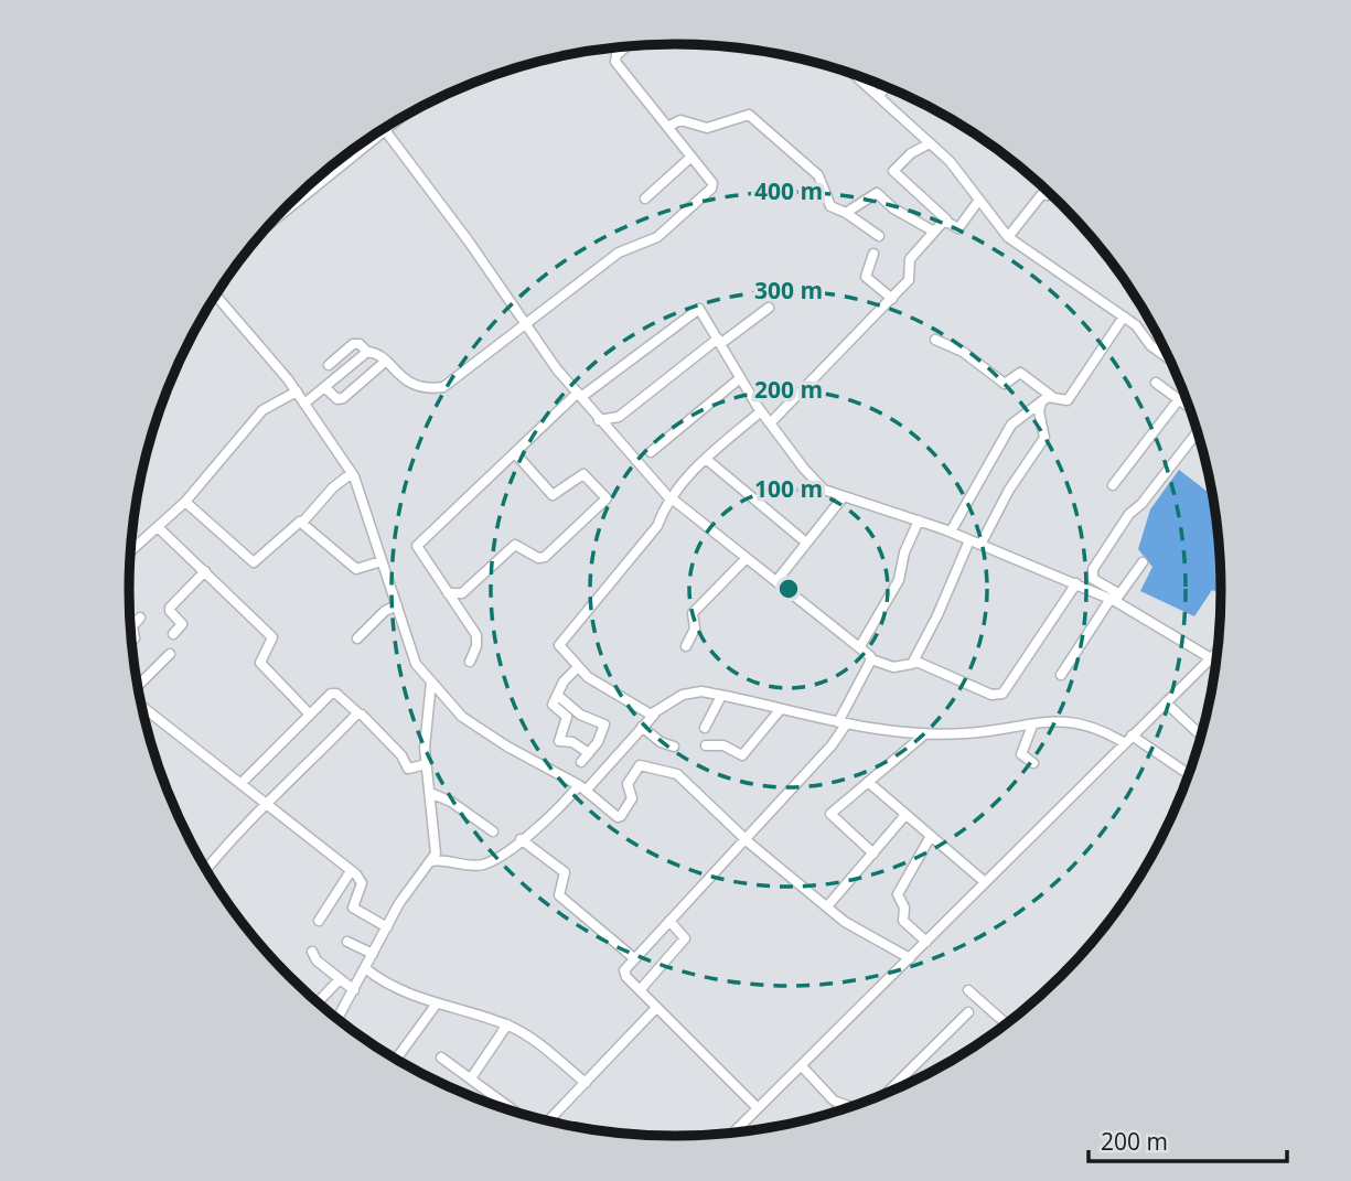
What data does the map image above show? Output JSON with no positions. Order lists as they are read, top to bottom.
{
  "scale_bar": "200 m",
  "rings": [
    "400 m",
    "300 m",
    "200 m",
    "100 m"
  ]
}
